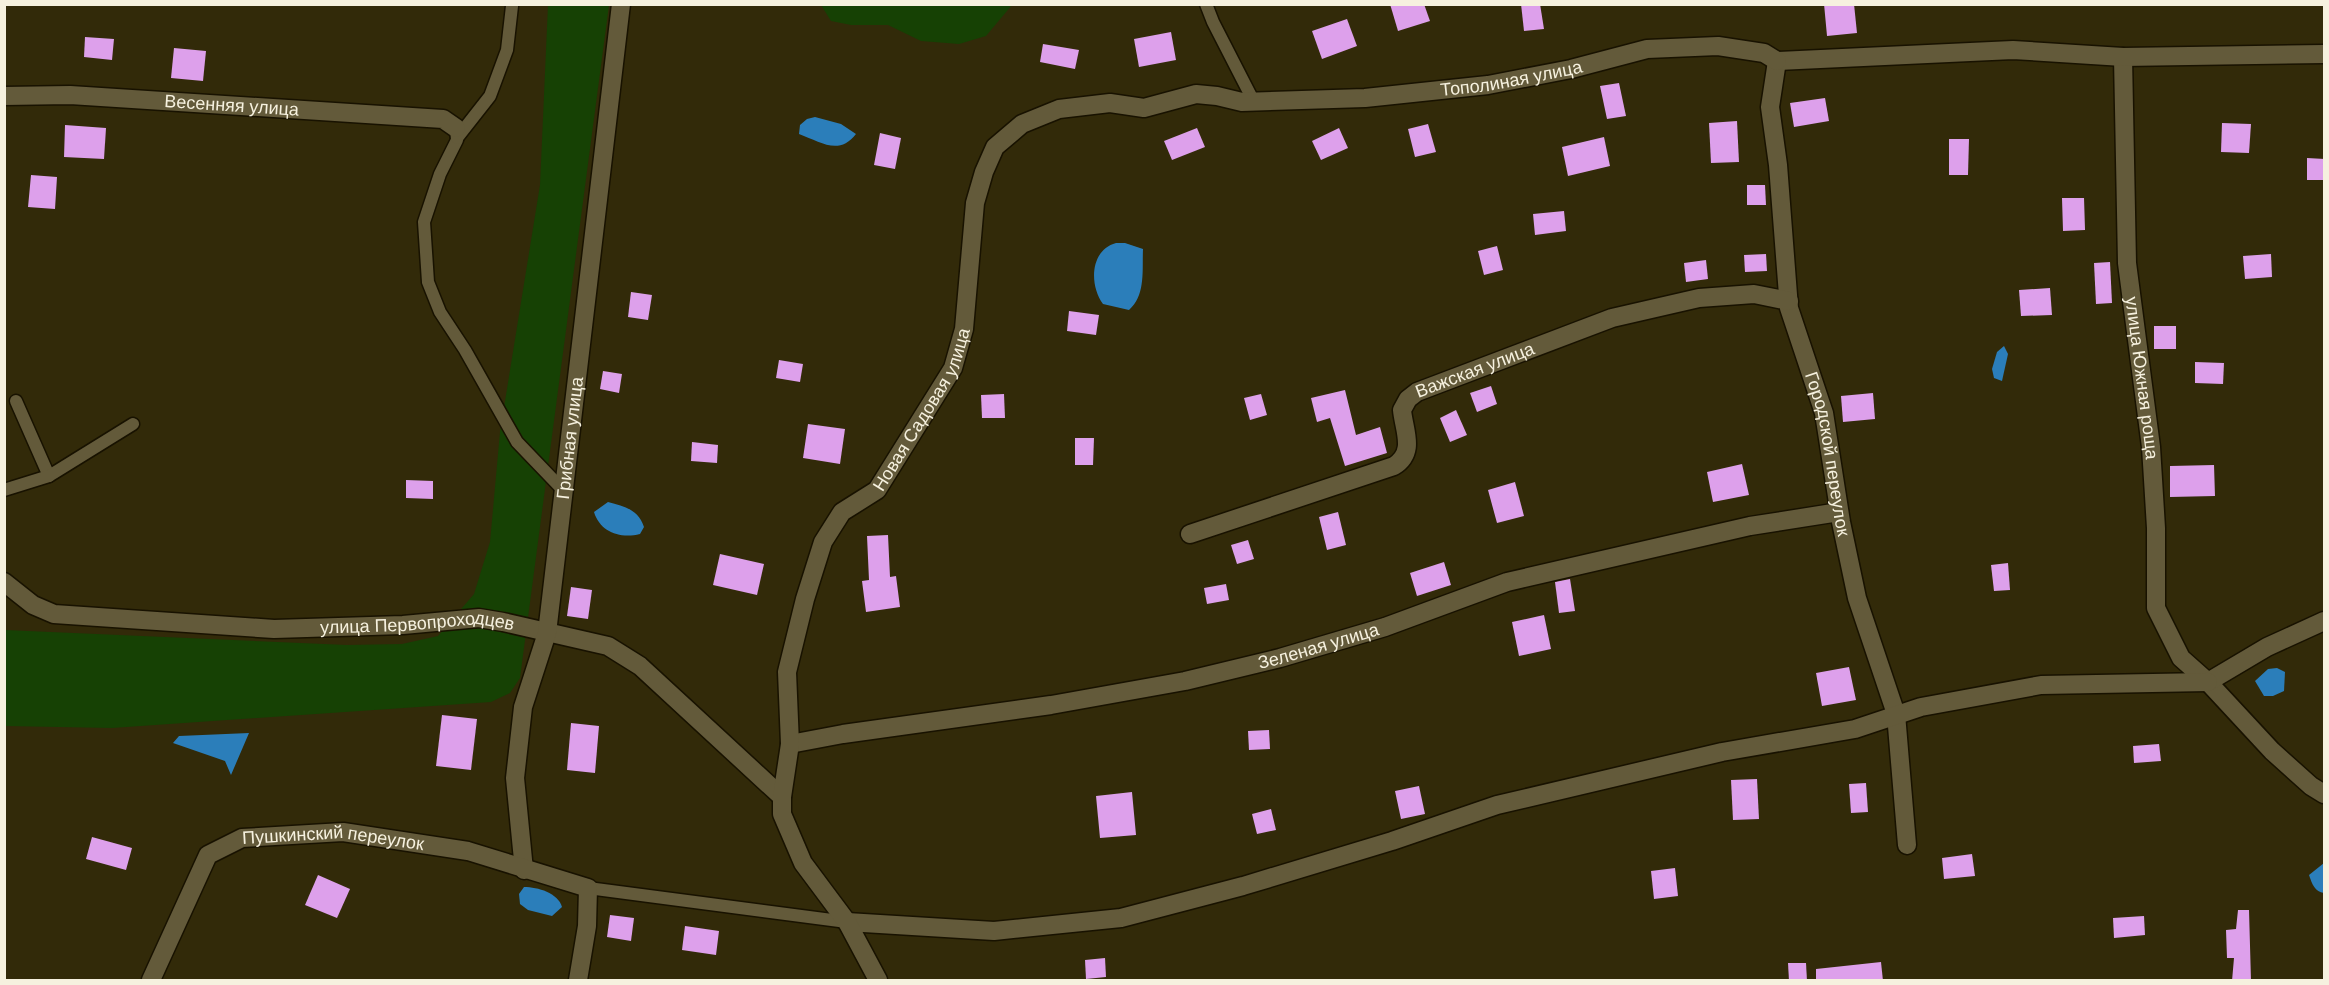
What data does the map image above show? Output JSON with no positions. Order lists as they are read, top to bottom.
{
  "streets": {
    "street": [
      "Тополиная улица",
      "Весенняя улица",
      "Важская улица",
      "улица Южная роща",
      "Новая Садовая улица",
      "Грибная улица",
      "Городской переулок",
      "улица Первопроходцев",
      "Зеленая улица",
      "Пушкинский переулок"
    ]
  },
  "crossings": [
    ["Тополиная улица", "Новая Садовая улица"],
    ["Тополиная улица", "Городской переулок"],
    ["Важская улица", "Городской переулок"],
    ["Новая Садовая улица", "улица Первопроходцев"],
    ["Новая Садовая улица", "Зеленая улица"],
    ["Грибная улица", "улица Первопроходцев"],
    ["Грибная улица", "Пушкинский переулок"],
    ["Городской переулок", "Зеленая улица"]
  ]
}
